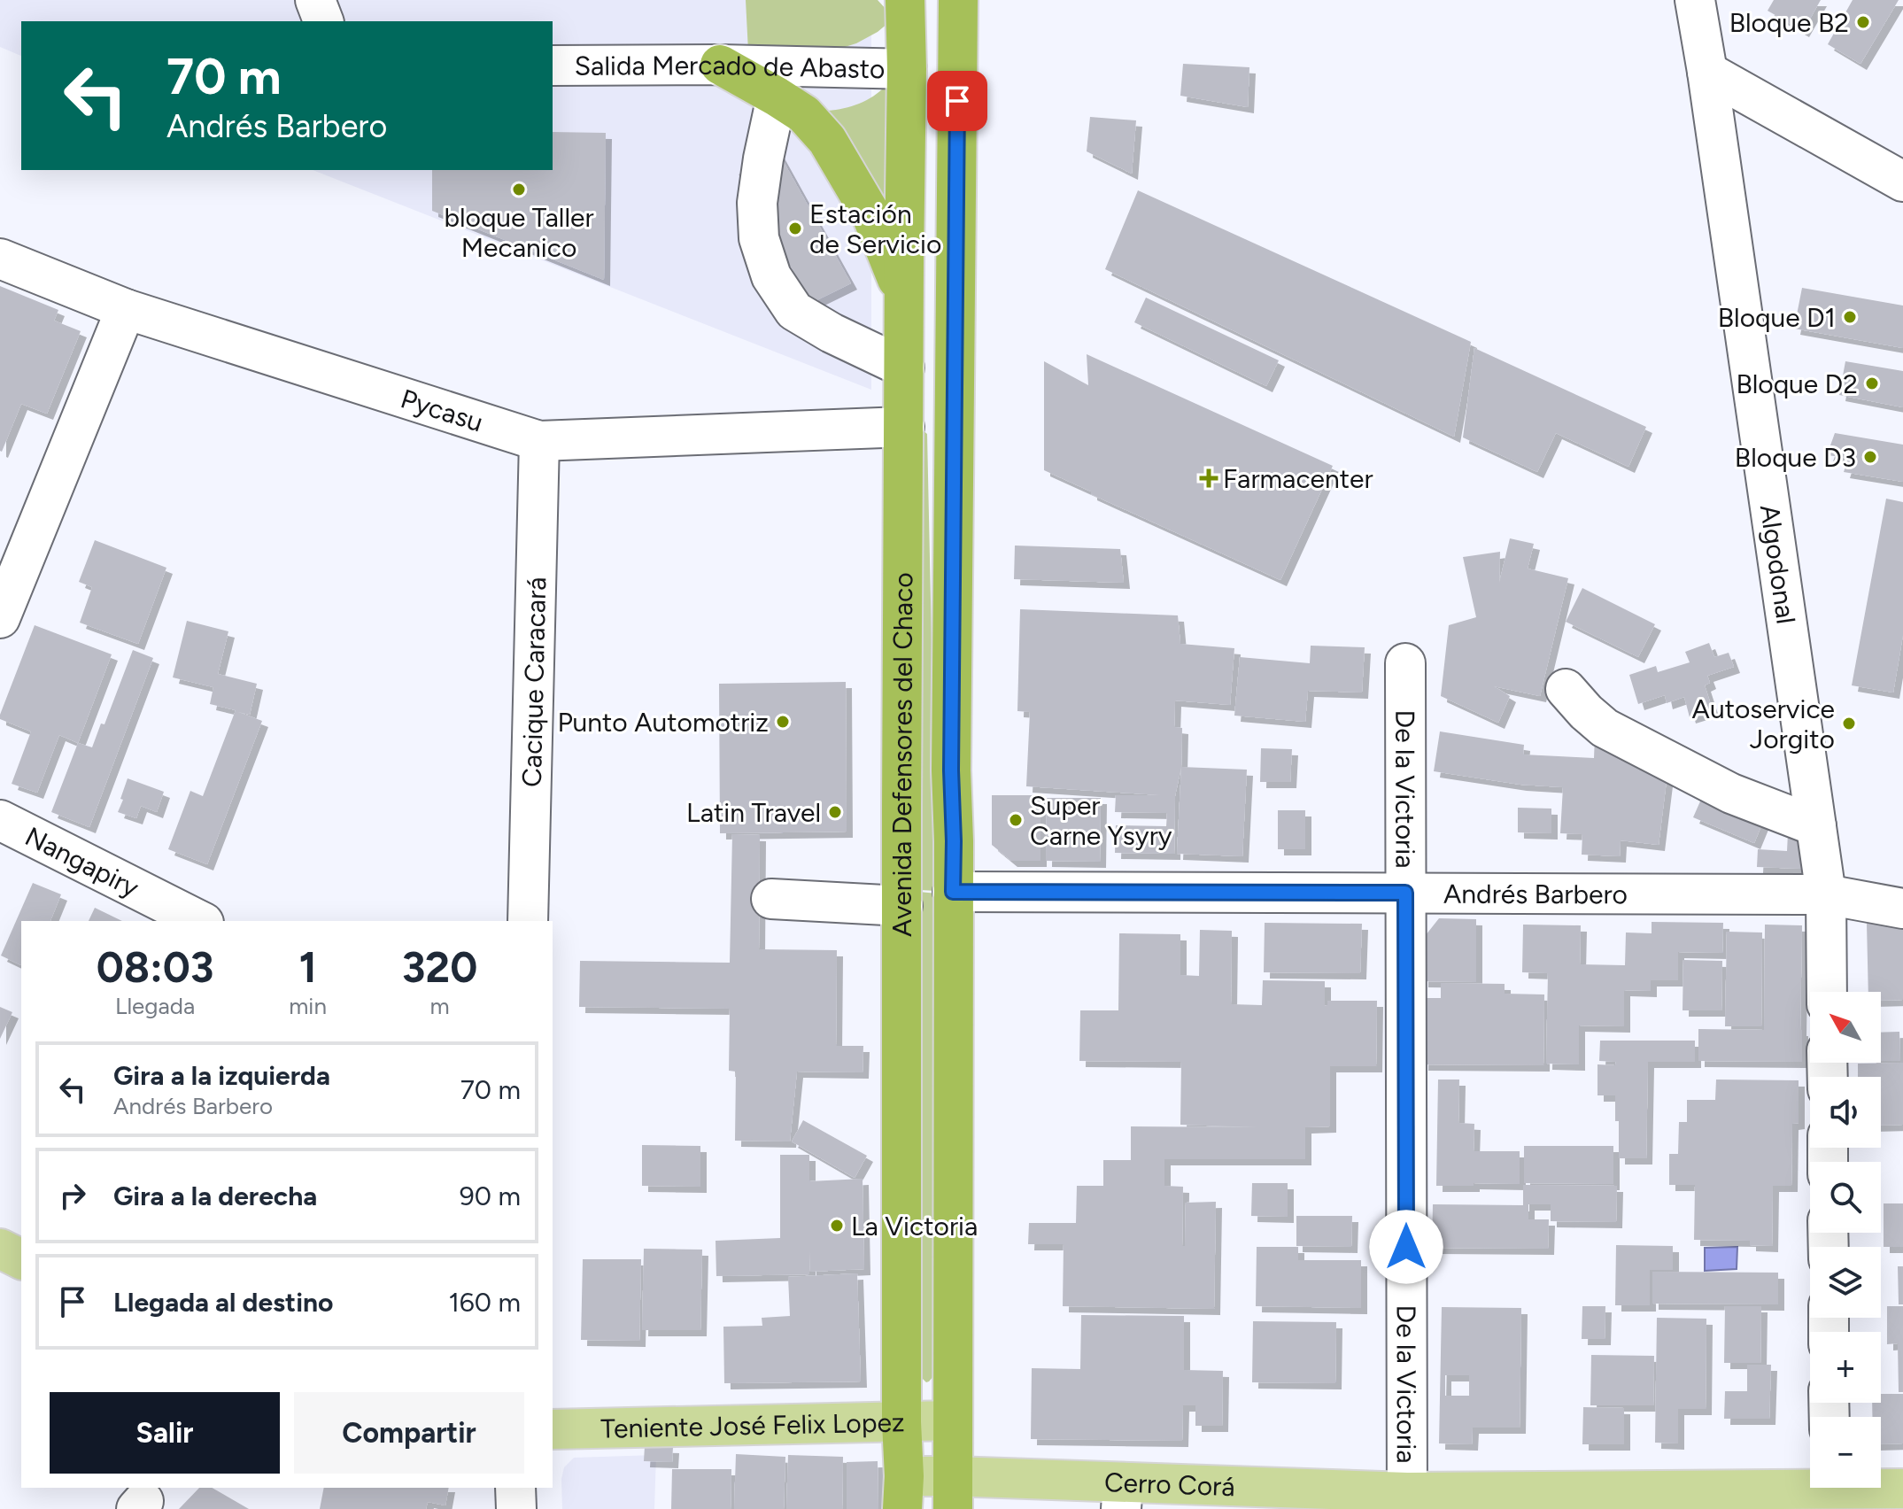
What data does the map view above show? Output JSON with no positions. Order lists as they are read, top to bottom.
{
  "streets": {
    "highway": ["Avenida Defensores del Chaco"],
    "main road": ["Teniente José Felix Lopez", "Cerro Corá"],
    "street": [
      "Salida Mercado de Abasto",
      "Pycasu",
      "Algodonal",
      "Cacique Caracará",
      "De la Victoria",
      "Nangapiry",
      "Andrés Barbero"
    ]
  },
  "crossings": [
    ["Salida Mercado de Abasto", "Avenida Defensores del Chaco"],
    ["Pycasu", "Cacique Caracará"],
    ["Pycasu", "Avenida Defensores del Chaco"],
    ["Algodonal", "Andrés Barbero"],
    ["Avenida Defensores del Chaco", "Andrés Barbero"],
    ["Avenida Defensores del Chaco", "Teniente José Felix Lopez"],
    ["Avenida Defensores del Chaco", "Cerro Corá"],
    ["De la Victoria", "Andrés Barbero"],
    ["De la Victoria", "Cerro Corá"]
  ],
  "places": {
    "other": [
      "Bloque B2",
      "bloque Taller Mecanico",
      "Estación de Servicio",
      "Bloque D1",
      "Bloque D2",
      "Bloque D3",
      "Punto Automotriz",
      "Autoservice Jorgito",
      "Latin Travel",
      "Super Carne Ysyry",
      "La Victoria"
    ],
    "health": ["Farmacenter"]
  },
  "north": "top left",
  "page": {
    "turn": ["70 m", "Andrés Barbero"],
    "eta": [
      "08:03",
      "Llegada",
      "1",
      "min",
      "320",
      "m"
    ],
    "map_buttons": ["+", "−"],
    "list": [
      {
        "name": "Gira a la izquierda",
        "note": "Andrés Barbero",
        "value": "70 m"
      },
      {
        "name": "Gira a la derecha",
        "value": "90 m"
      },
      {
        "name": "Llegada al destino",
        "value": "160 m"
      }
    ],
    "buttons": ["Salir", "Compartir"]
  }
}
